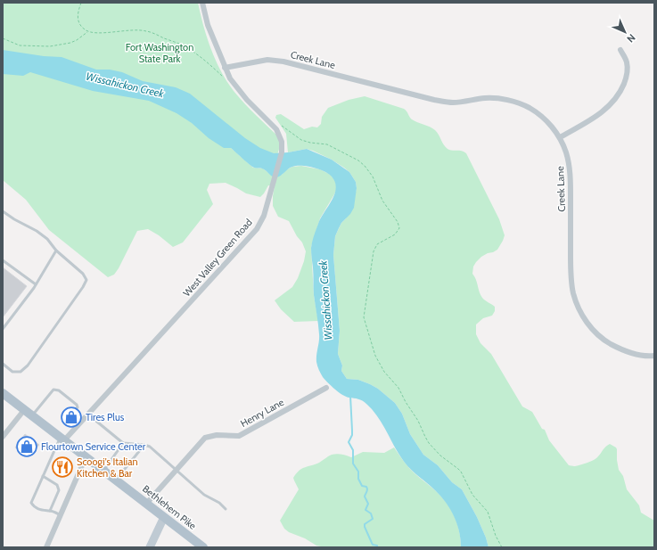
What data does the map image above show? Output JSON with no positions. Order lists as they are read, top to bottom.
{
  "streets": {
    "main road": ["Bethlehem Pike"],
    "street": ["Creek Lane", "West Valley Green Road", "Henry Lane"]
  },
  "crossings": [
    ["Creek Lane", "West Valley Green Road"],
    ["West Valley Green Road", "Bethlehem Pike"],
    ["Henry Lane", "Bethlehem Pike"]
  ],
  "water": ["Wissahickon Creek"],
  "parks": ["Fort Washington State Park"],
  "places": {
    "shop": ["Tires Plus", "Flourtown Service Center"],
    "restaurant": ["Scoogi's Italian Kitchen & Bar"]
  },
  "north": "bottom right"
}
